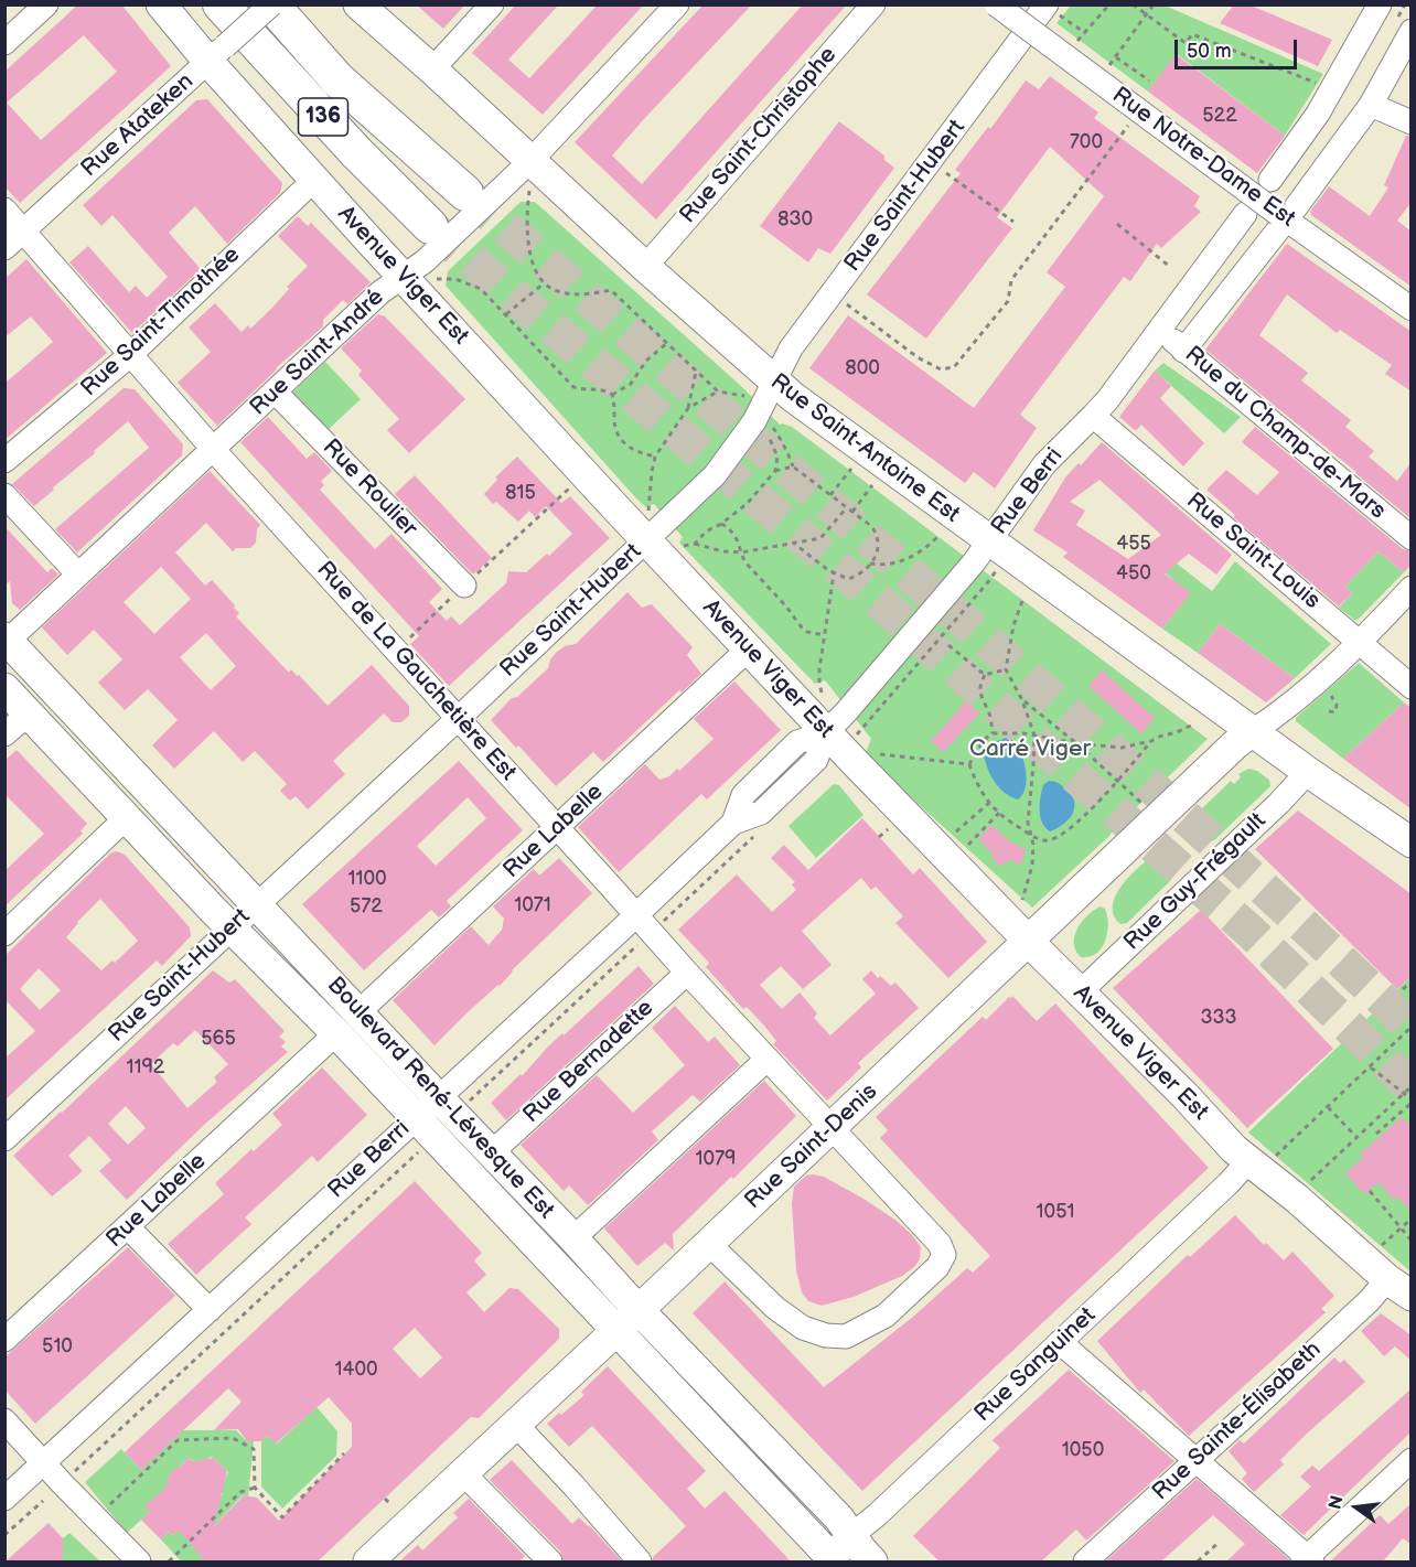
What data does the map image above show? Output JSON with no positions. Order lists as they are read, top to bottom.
{
  "streets": {
    "highway": ["136"],
    "main road": [
      "Avenue Viger Est",
      "Rue Saint-Antoine Est",
      "Boulevard René-Lévesque Est",
      "Rue Saint-Denis"
    ],
    "street": [
      "Rue Atateken",
      "Rue Saint-Christophe",
      "Rue Notre-Dame Est",
      "Rue Saint-Hubert",
      "Rue Saint-Timothée",
      "Rue Saint-André",
      "Rue du Champ-de-Mars",
      "Rue Roulier",
      "Rue Berri",
      "Rue Saint-Louis",
      "Rue de La Gauchetière Est",
      "Rue Labelle",
      "Rue Guy-Frégault",
      "Rue Bernadette",
      "Rue Sanguinet",
      "Rue Sainte-Élisabeth"
    ]
  },
  "crossings": [
    ["136", "Rue Atateken"],
    ["Rue Atateken", "Avenue Viger Est"],
    ["Rue Atateken", "Rue de La Gauchetière Est"],
    ["Rue Saint-Christophe", "Rue Saint-Antoine Est"],
    ["Rue Saint-Hubert", "Avenue Viger Est"],
    ["Rue Saint-Hubert", "Rue Saint-Antoine Est"],
    ["Rue Saint-Hubert", "Rue de La Gauchetière Est"],
    ["Rue Saint-Hubert", "Boulevard René-Lévesque Est"],
    ["Avenue Viger Est", "Rue Saint-Timothée"],
    ["Avenue Viger Est", "Rue Saint-André"],
    ["Avenue Viger Est", "Rue Berri"],
    ["Avenue Viger Est", "Rue Labelle"],
    ["Avenue Viger Est", "Rue Guy-Frégault"],
    ["Avenue Viger Est", "Rue Saint-Denis"],
    ["Avenue Viger Est", "Rue Sanguinet"],
    ["Avenue Viger Est", "Rue Sainte-Élisabeth"],
    ["Rue Saint-Timothée", "Rue de La Gauchetière Est"],
    ["Rue Saint-André", "Rue Saint-Antoine Est"],
    ["Rue Saint-André", "Rue Roulier"],
    ["Rue Saint-André", "Rue de La Gauchetière Est"],
    ["Rue Saint-André", "Boulevard René-Lévesque Est"],
    ["Rue du Champ-de-Mars", "Rue Berri"],
    ["Rue Saint-Antoine Est", "Rue Berri"],
    ["Rue Saint-Antoine Est", "Rue Guy-Frégault"],
    ["Rue Saint-Antoine Est", "Rue Saint-Denis"],
    ["Rue Berri", "Rue Saint-Louis"],
    ["Rue Berri", "Rue de La Gauchetière Est"],
    ["Rue Berri", "Boulevard René-Lévesque Est"],
    ["Rue de La Gauchetière Est", "Rue Labelle"],
    ["Rue de La Gauchetière Est", "Rue Bernadette"],
    ["Rue de La Gauchetière Est", "Rue Saint-Denis"],
    ["Rue Labelle", "Boulevard René-Lévesque Est"],
    ["Rue Bernadette", "Boulevard René-Lévesque Est"],
    ["Boulevard René-Lévesque Est", "Rue Saint-Denis"],
    ["Boulevard René-Lévesque Est", "Rue Sanguinet"]
  ],
  "parks": ["Carré Viger"],
  "house_numbers": [
    "522",
    "700",
    "830",
    "800",
    "815",
    "455",
    "450",
    "1100",
    "1071",
    "572",
    "333",
    "565",
    "1192",
    "1079",
    "1051",
    "510",
    "1400",
    "1050"
  ],
  "scale_bar": "50 m",
  "north": "left"
}
